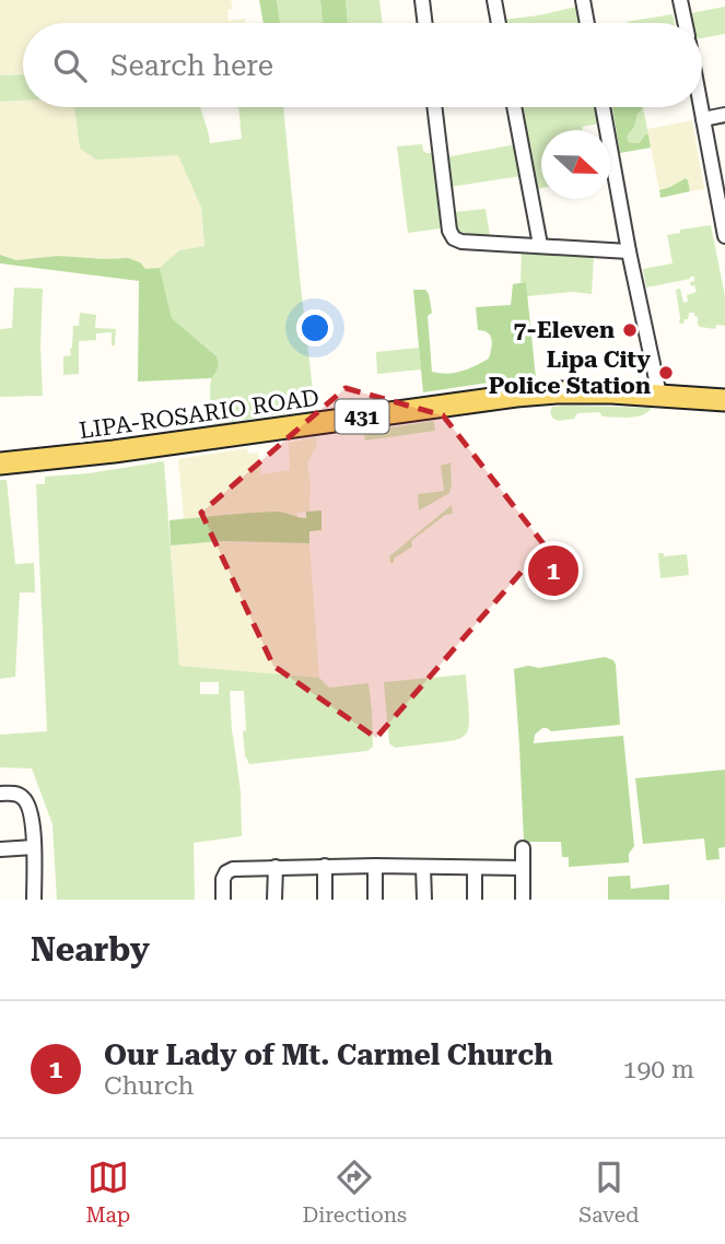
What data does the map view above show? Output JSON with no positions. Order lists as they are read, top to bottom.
{
  "streets": {
    "main road": ["LIPA-ROSARIO ROAD", "431"]
  },
  "places": ["7-Eleven", "Lipa City Police Station"],
  "north": "right",
  "page": {
    "search": "Search here",
    "pins": "1",
    "heading": "Nearby",
    "list": [
      {
        "mark": "1",
        "name": "Our Lady of Mt. Carmel Church",
        "note": "Church",
        "value": "190 m"
      }
    ],
    "nav": ["Map", "Directions", "Saved"]
  }
}
